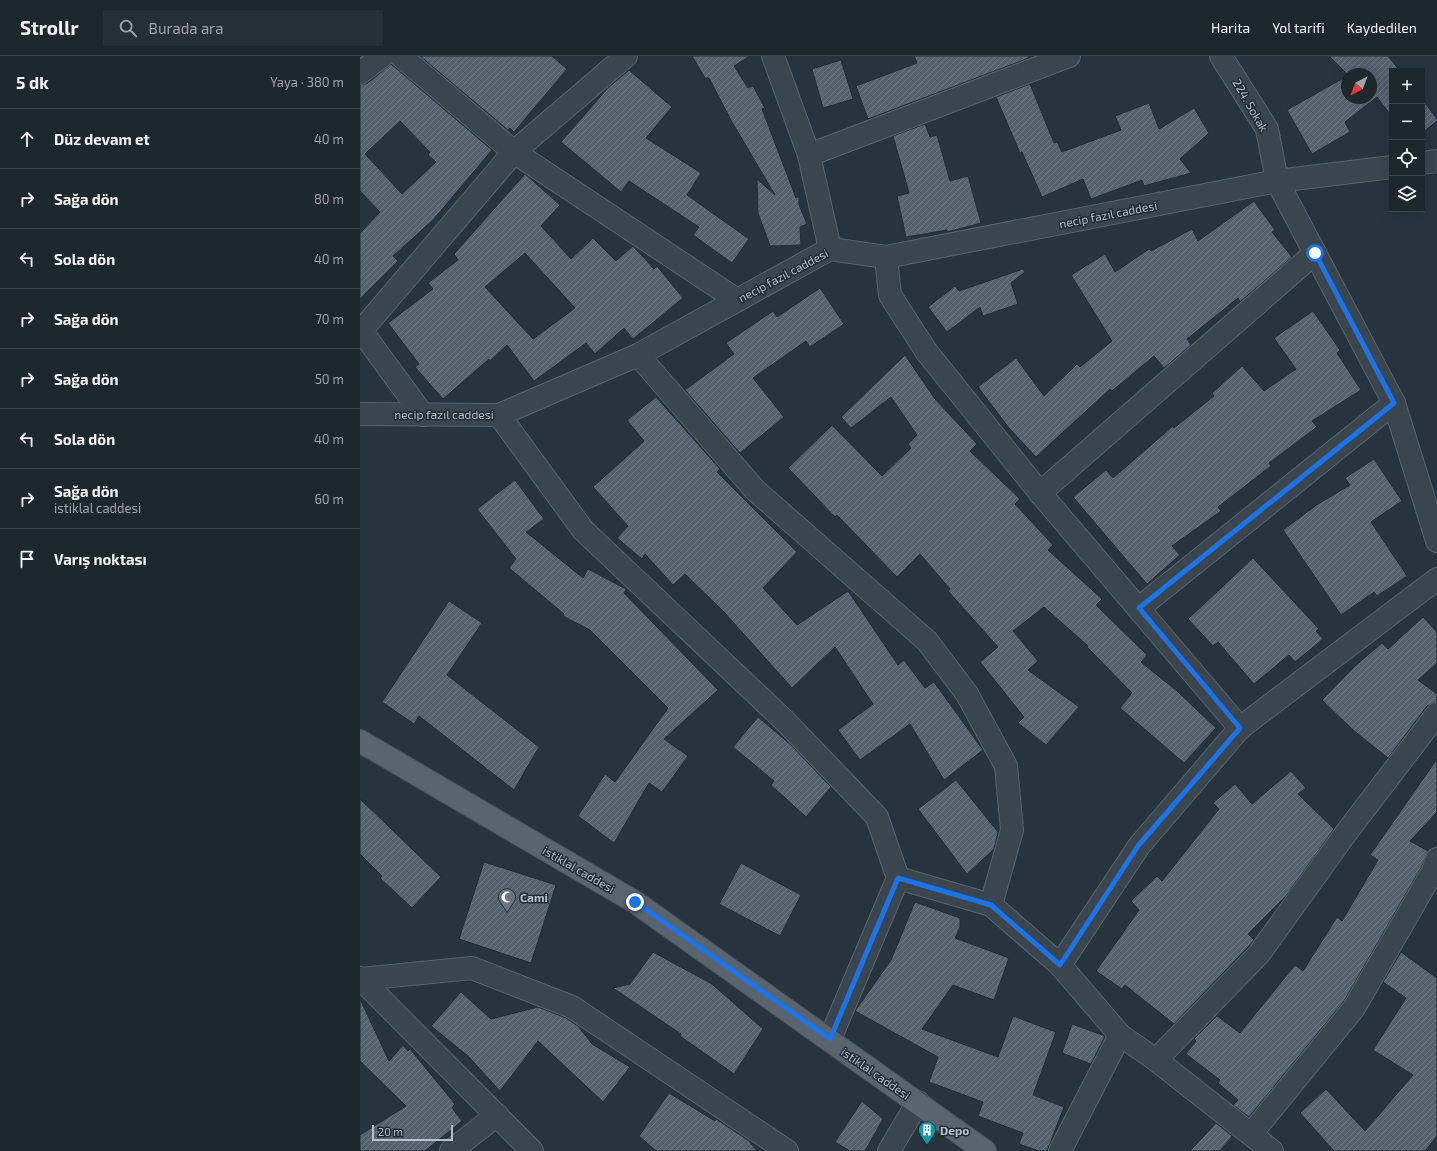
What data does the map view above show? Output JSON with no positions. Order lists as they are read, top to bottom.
{
  "streets": {
    "main road": ["istiklal caddesi"],
    "street": ["224. Sokak", "necip fazıl caddesi"]
  },
  "crossings": [
    ["224. Sokak", "necip fazıl caddesi"]
  ],
  "places": {
    "mosque": ["Cami"],
    "building": ["Depo"]
  },
  "scale_bar": "20 m",
  "north": "bottom left",
  "page": {
    "header": "Strollr",
    "search": "Burada ara",
    "nav": ["Harita", "Yol tarifi", "Kaydedilen"],
    "heading": ["5 dk", "Yaya · 380 m"],
    "map_buttons": ["+", "−"],
    "list": [
      ["Düz devam et", "40 m"],
      ["Sağa dön", "80 m"],
      ["Sola dön", "40 m"],
      ["Sağa dön", "70 m"],
      ["Sağa dön", "50 m"],
      ["Sola dön", "40 m"],
      ["Sağa dön", "istiklal caddesi", "60 m"],
      "Varış noktası"
    ],
    "scale": "20 m"
  }
}
